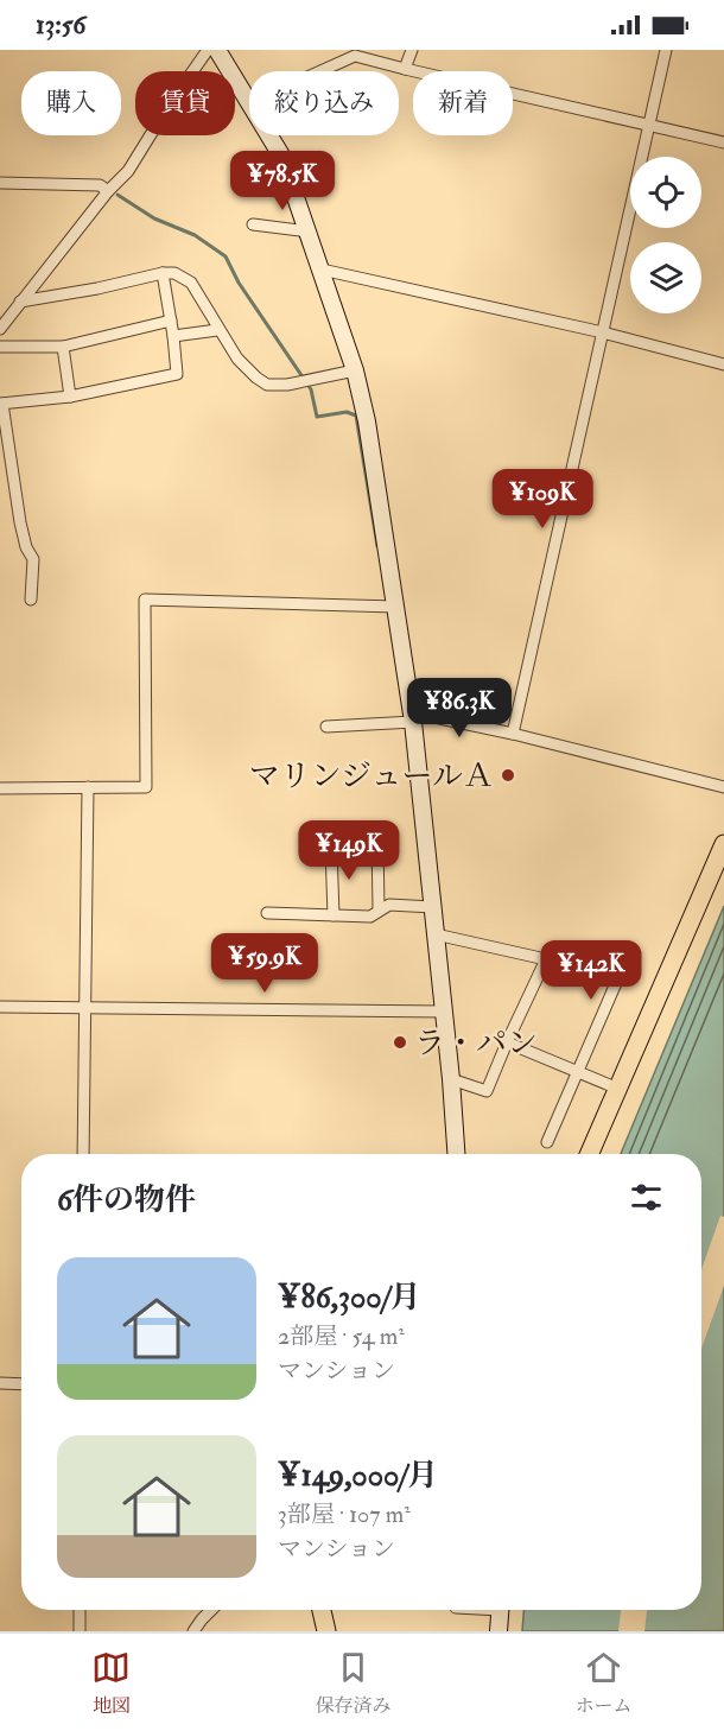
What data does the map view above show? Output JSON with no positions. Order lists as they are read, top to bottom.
{
  "places": ["マリンジュールＡ", "ラ・パン"],
  "page": {
    "status": "13:56",
    "chip": [
      "購入",
      "賃貸",
      "絞り込み",
      "新着"
    ],
    "price": [
      "¥78.5K",
      "¥109K",
      "¥86.3K",
      "¥149K",
      "¥59.9K",
      "¥142K"
    ],
    "heading": "6件の物件",
    "list": [
      {
        "name": "¥86,300/月",
        "note": "2部屋 · 54 m² · マンション"
      },
      {
        "name": "¥149,000/月",
        "note": "3部屋 · 107 m² · マンション"
      }
    ],
    "tabs": ["地図", "保存済み", "ホーム"]
  }
}
